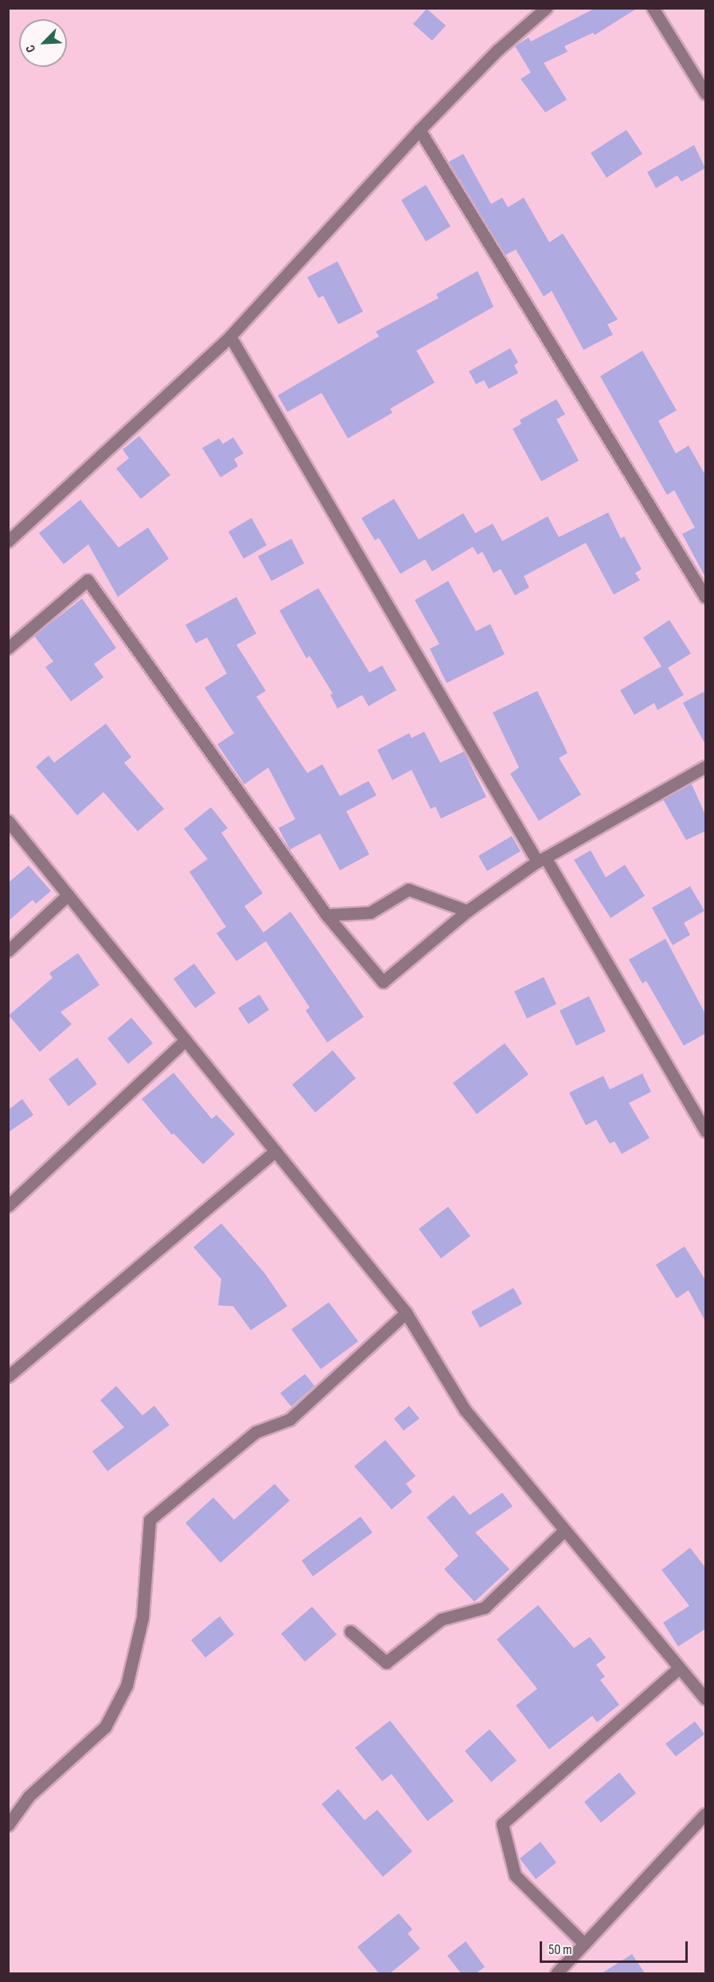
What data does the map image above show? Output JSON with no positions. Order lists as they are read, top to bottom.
{
  "scale_bar": "50 m",
  "north": "bottom left"
}
